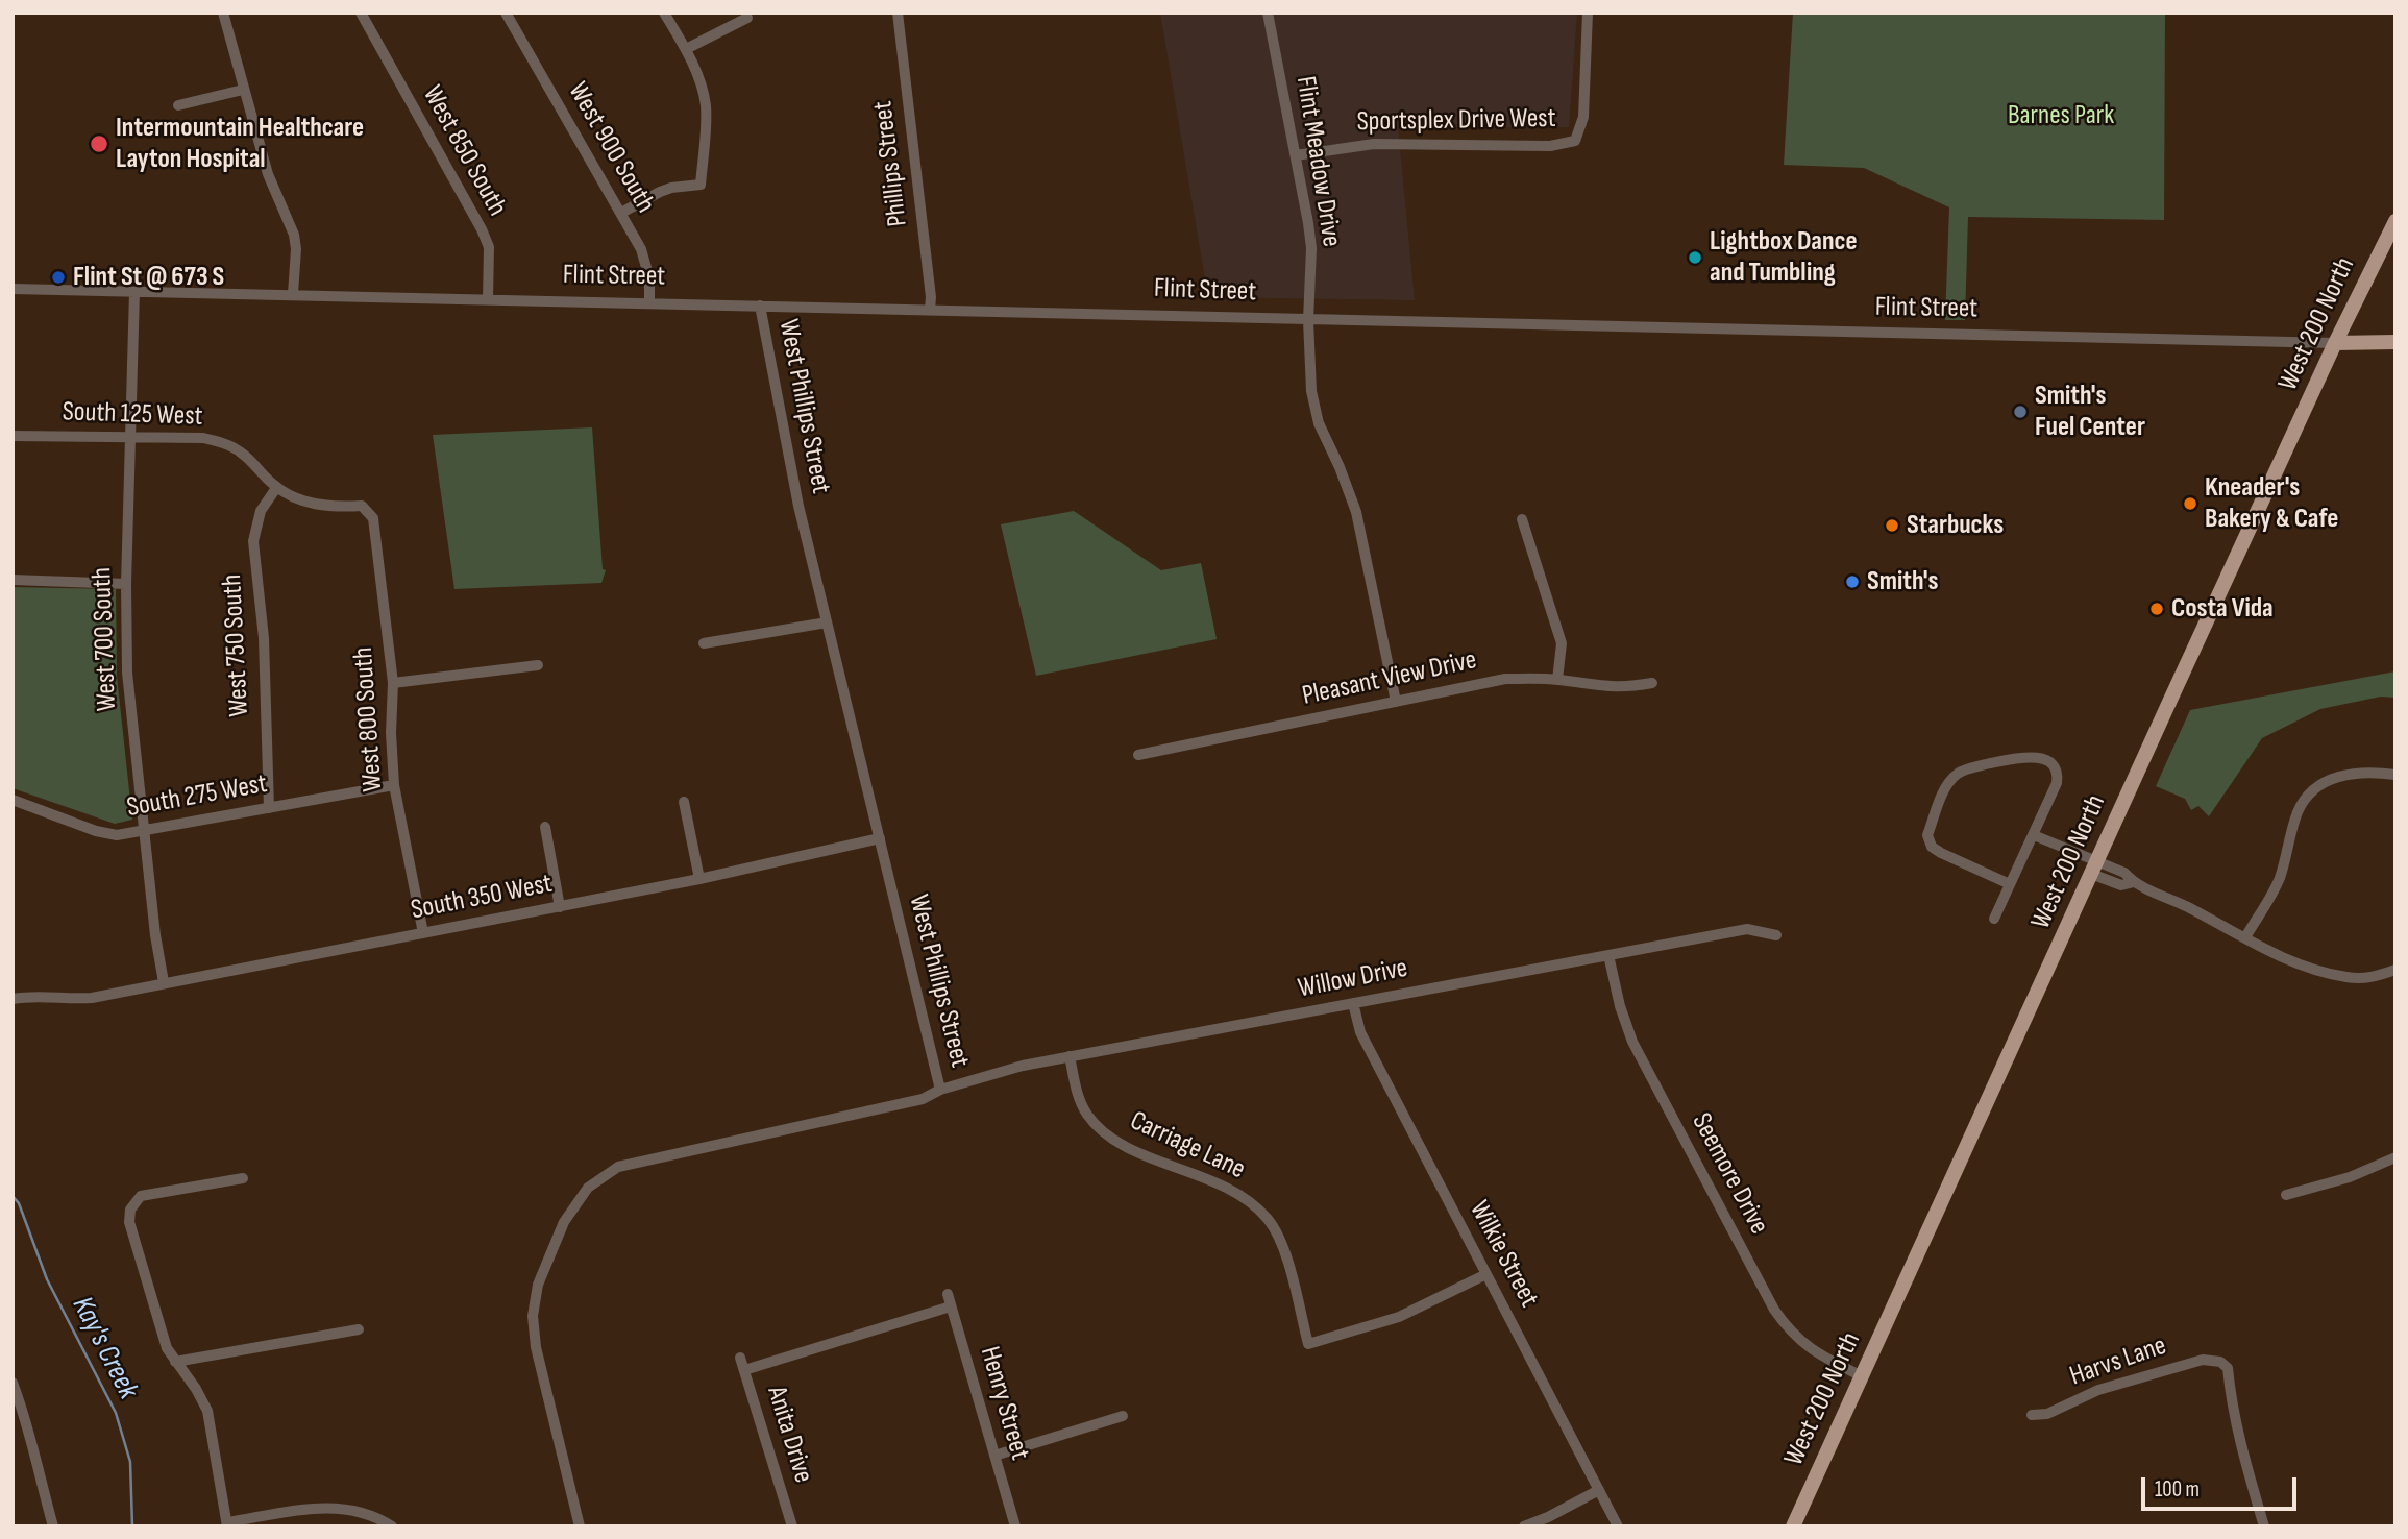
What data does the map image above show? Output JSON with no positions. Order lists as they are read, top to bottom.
{
  "streets": {
    "main road": ["Flint Street", "West 200 North"],
    "street": [
      "Sportsplex Drive West",
      "West 900 South",
      "West 850 South",
      "Flint Meadow Drive",
      "Phillips Street",
      "West Phillips Street",
      "South 125 West",
      "West 700 South",
      "West 750 South",
      "Pleasant View Drive",
      "West 800 South",
      "South 275 West",
      "South 350 West",
      "Willow Drive",
      "Carriage Lane",
      "Seemore Drive",
      "Wilkie Street",
      "Harvs Lane",
      "Henry Street",
      "Anita Drive"
    ]
  },
  "crossings": [
    ["Sportsplex Drive West", "Flint Meadow Drive"],
    ["West 900 South", "Flint Street"],
    ["West 850 South", "Flint Street"],
    ["Flint Meadow Drive", "Flint Street"],
    ["Flint Meadow Drive", "Pleasant View Drive"],
    ["Phillips Street", "Flint Street"],
    ["Flint Street", "West 200 North"],
    ["Flint Street", "West Phillips Street"],
    ["Flint Street", "West 700 South"],
    ["West 200 North", "Seemore Drive"],
    ["West Phillips Street", "South 350 West"],
    ["West Phillips Street", "Willow Drive"],
    ["South 125 West", "West 700 South"],
    ["South 125 West", "West 750 South"],
    ["South 125 West", "West 800 South"],
    ["West 700 South", "South 275 West"],
    ["West 700 South", "South 350 West"],
    ["West 750 South", "South 275 West"],
    ["West 800 South", "South 275 West"],
    ["West 800 South", "South 350 West"],
    ["Willow Drive", "Carriage Lane"],
    ["Willow Drive", "Seemore Drive"],
    ["Willow Drive", "Wilkie Street"],
    ["Carriage Lane", "Wilkie Street"],
    ["Henry Street", "Anita Drive"]
  ],
  "water": ["Kay's Creek"],
  "parks": ["Barnes Park"],
  "places": [
    "Intermountain Healthcare Layton Hospital",
    "Lightbox Dance and Tumbling",
    "Flint St @ 673 S",
    "Smith's Fuel Center",
    "Kneader's Bakery & Cafe",
    "Starbucks",
    "Smith's",
    "Costa Vida"
  ],
  "scale_bar": "100 m"
}
